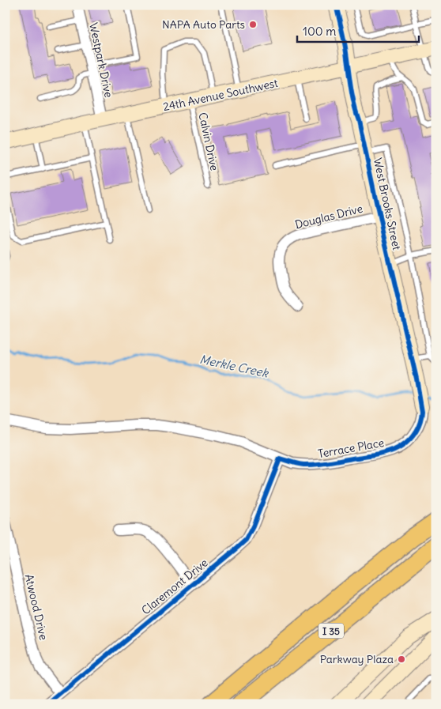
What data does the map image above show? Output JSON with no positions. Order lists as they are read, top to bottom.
{
  "streets": {
    "highway": ["I 35"],
    "main road": ["24th Avenue Southwest", "West Brooks Street"],
    "street": [
      "Westpark Drive",
      "Douglas Drive",
      "Terrace Place",
      "Claremont Drive",
      "Atwood Drive"
    ],
    "lane": ["Calvin Drive"]
  },
  "crossings": [
    ["Westpark Drive", "24th Avenue Southwest"],
    ["24th Avenue Southwest", "Calvin Drive"],
    ["24th Avenue Southwest", "West Brooks Street"],
    ["West Brooks Street", "Douglas Drive"],
    ["West Brooks Street", "Terrace Place"],
    ["Terrace Place", "Claremont Drive"],
    ["Claremont Drive", "Atwood Drive"]
  ],
  "water": ["Merkle Creek"],
  "places": ["NAPA Auto Parts", "Parkway Plaza"],
  "scale_bar": "100 m"
}
